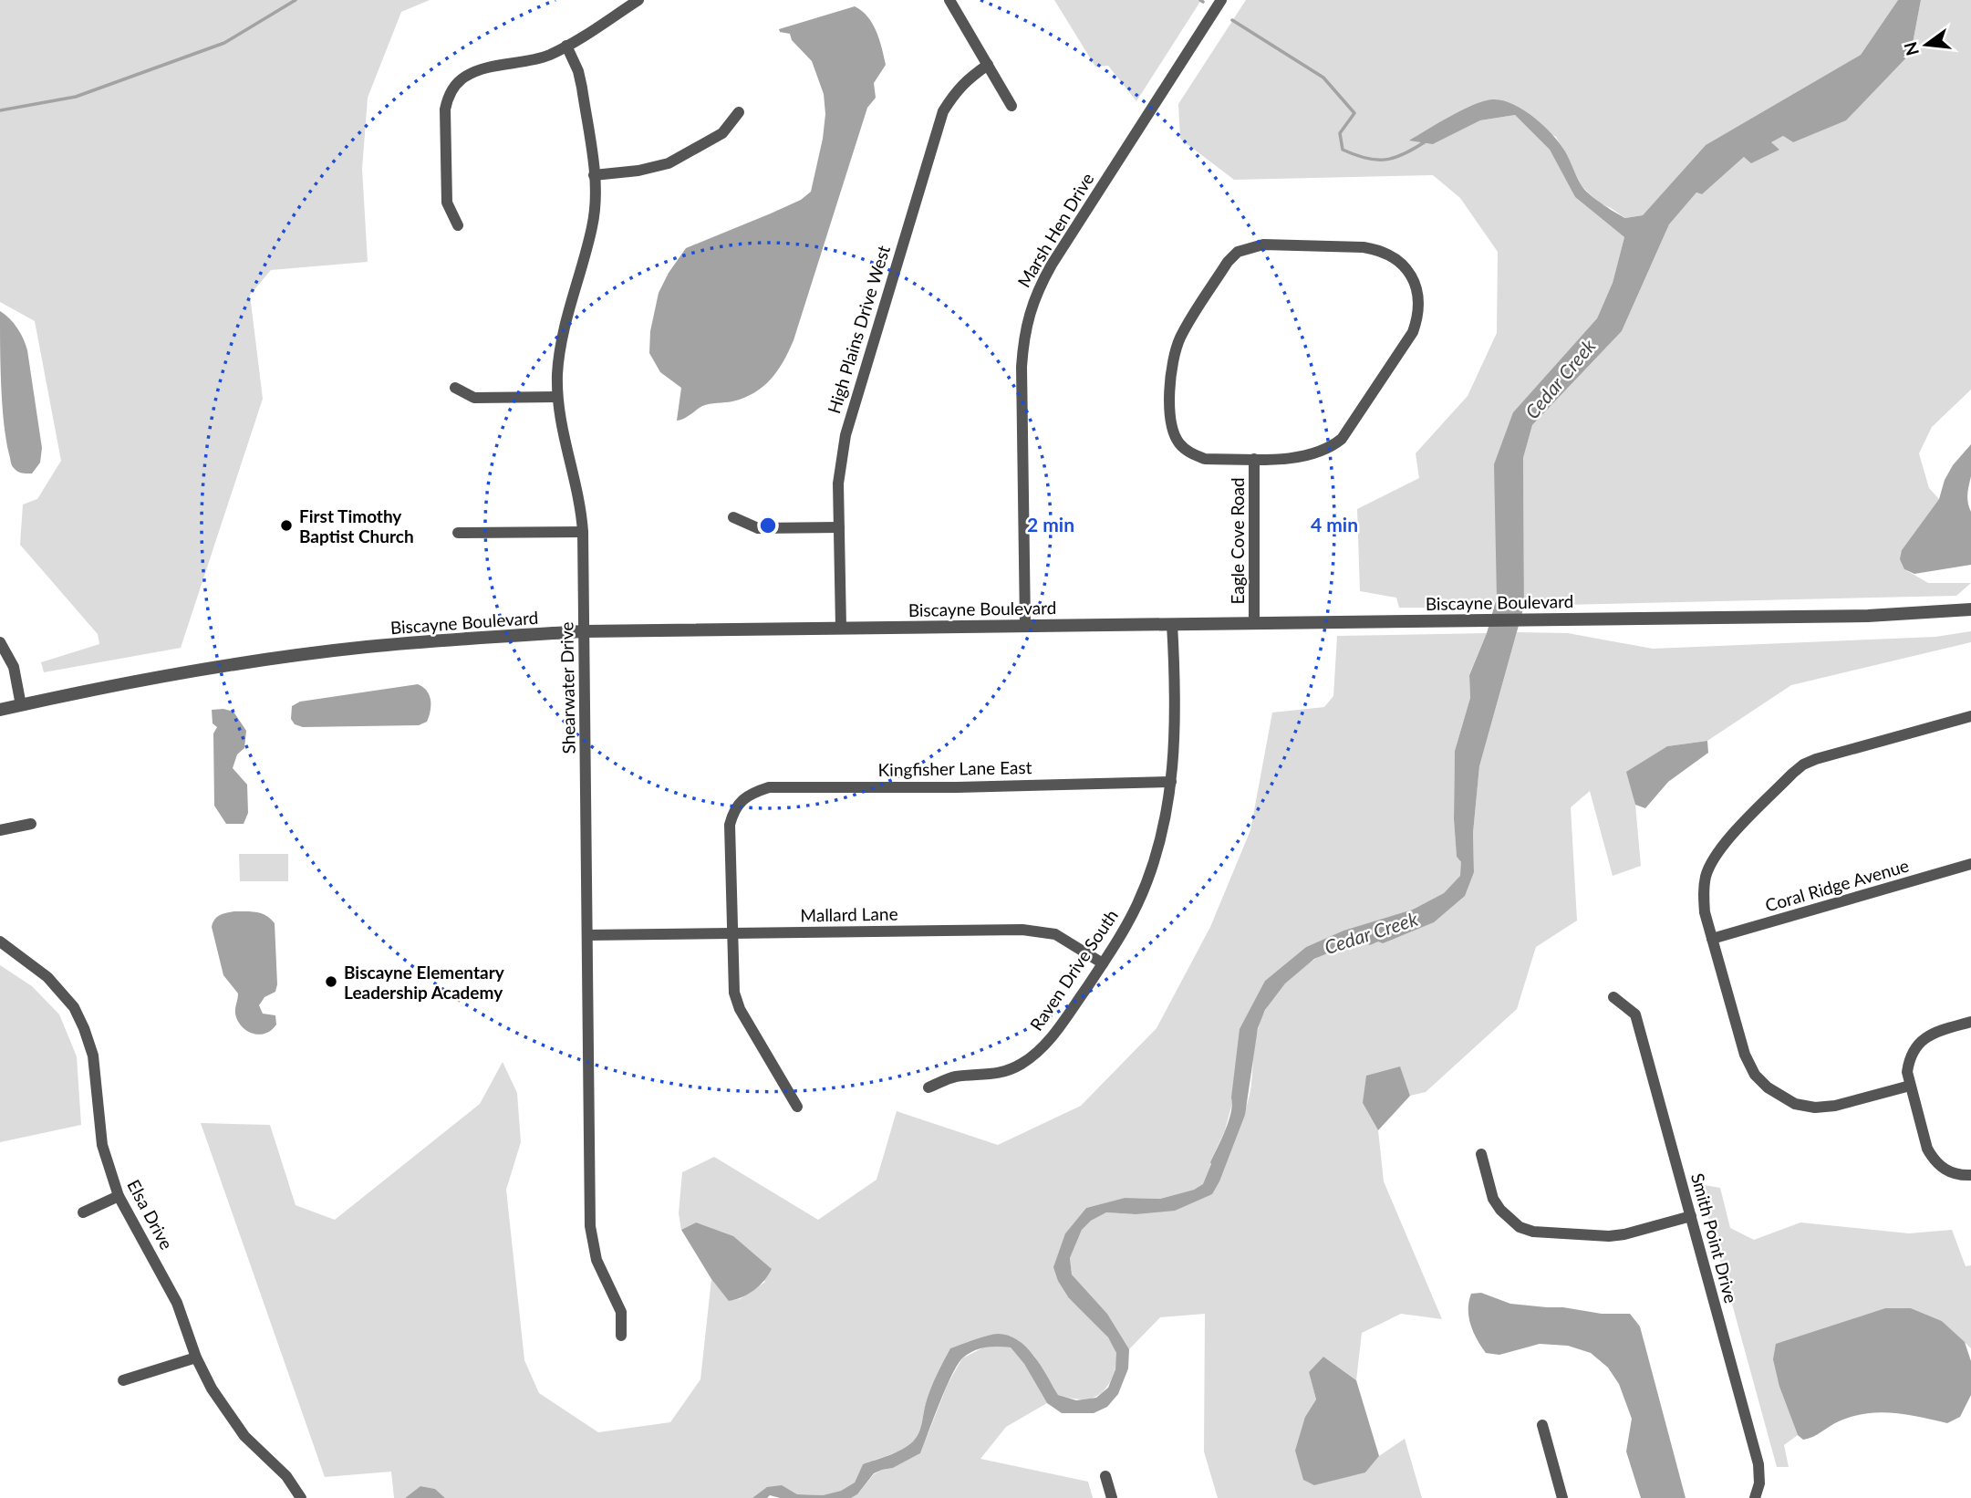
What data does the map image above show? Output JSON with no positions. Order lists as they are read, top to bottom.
{
  "streets": {
    "street": [
      "Marsh Hen Drive",
      "High Plains Drive West",
      "Eagle Cove Road",
      "Biscayne Boulevard",
      "Shearwater Drive",
      "Kingfisher Lane East",
      "Coral Ridge Avenue",
      "Mallard Lane",
      "Raven Drive South",
      "Elsa Drive",
      "Smith Point Drive"
    ]
  },
  "crossings": [
    ["Marsh Hen Drive", "Biscayne Boulevard"],
    ["High Plains Drive West", "Biscayne Boulevard"],
    ["Eagle Cove Road", "Biscayne Boulevard"],
    ["Biscayne Boulevard", "Shearwater Drive"],
    ["Biscayne Boulevard", "Raven Drive South"],
    ["Shearwater Drive", "Mallard Lane"],
    ["Kingfisher Lane East", "Mallard Lane"],
    ["Kingfisher Lane East", "Raven Drive South"],
    ["Mallard Lane", "Raven Drive South"]
  ],
  "water": ["Cedar Creek"],
  "places": ["First Timothy Baptist Church", "Biscayne Elementary Leadership Academy"],
  "north": "left",
  "rings": ["2 min", "4 min"]
}
